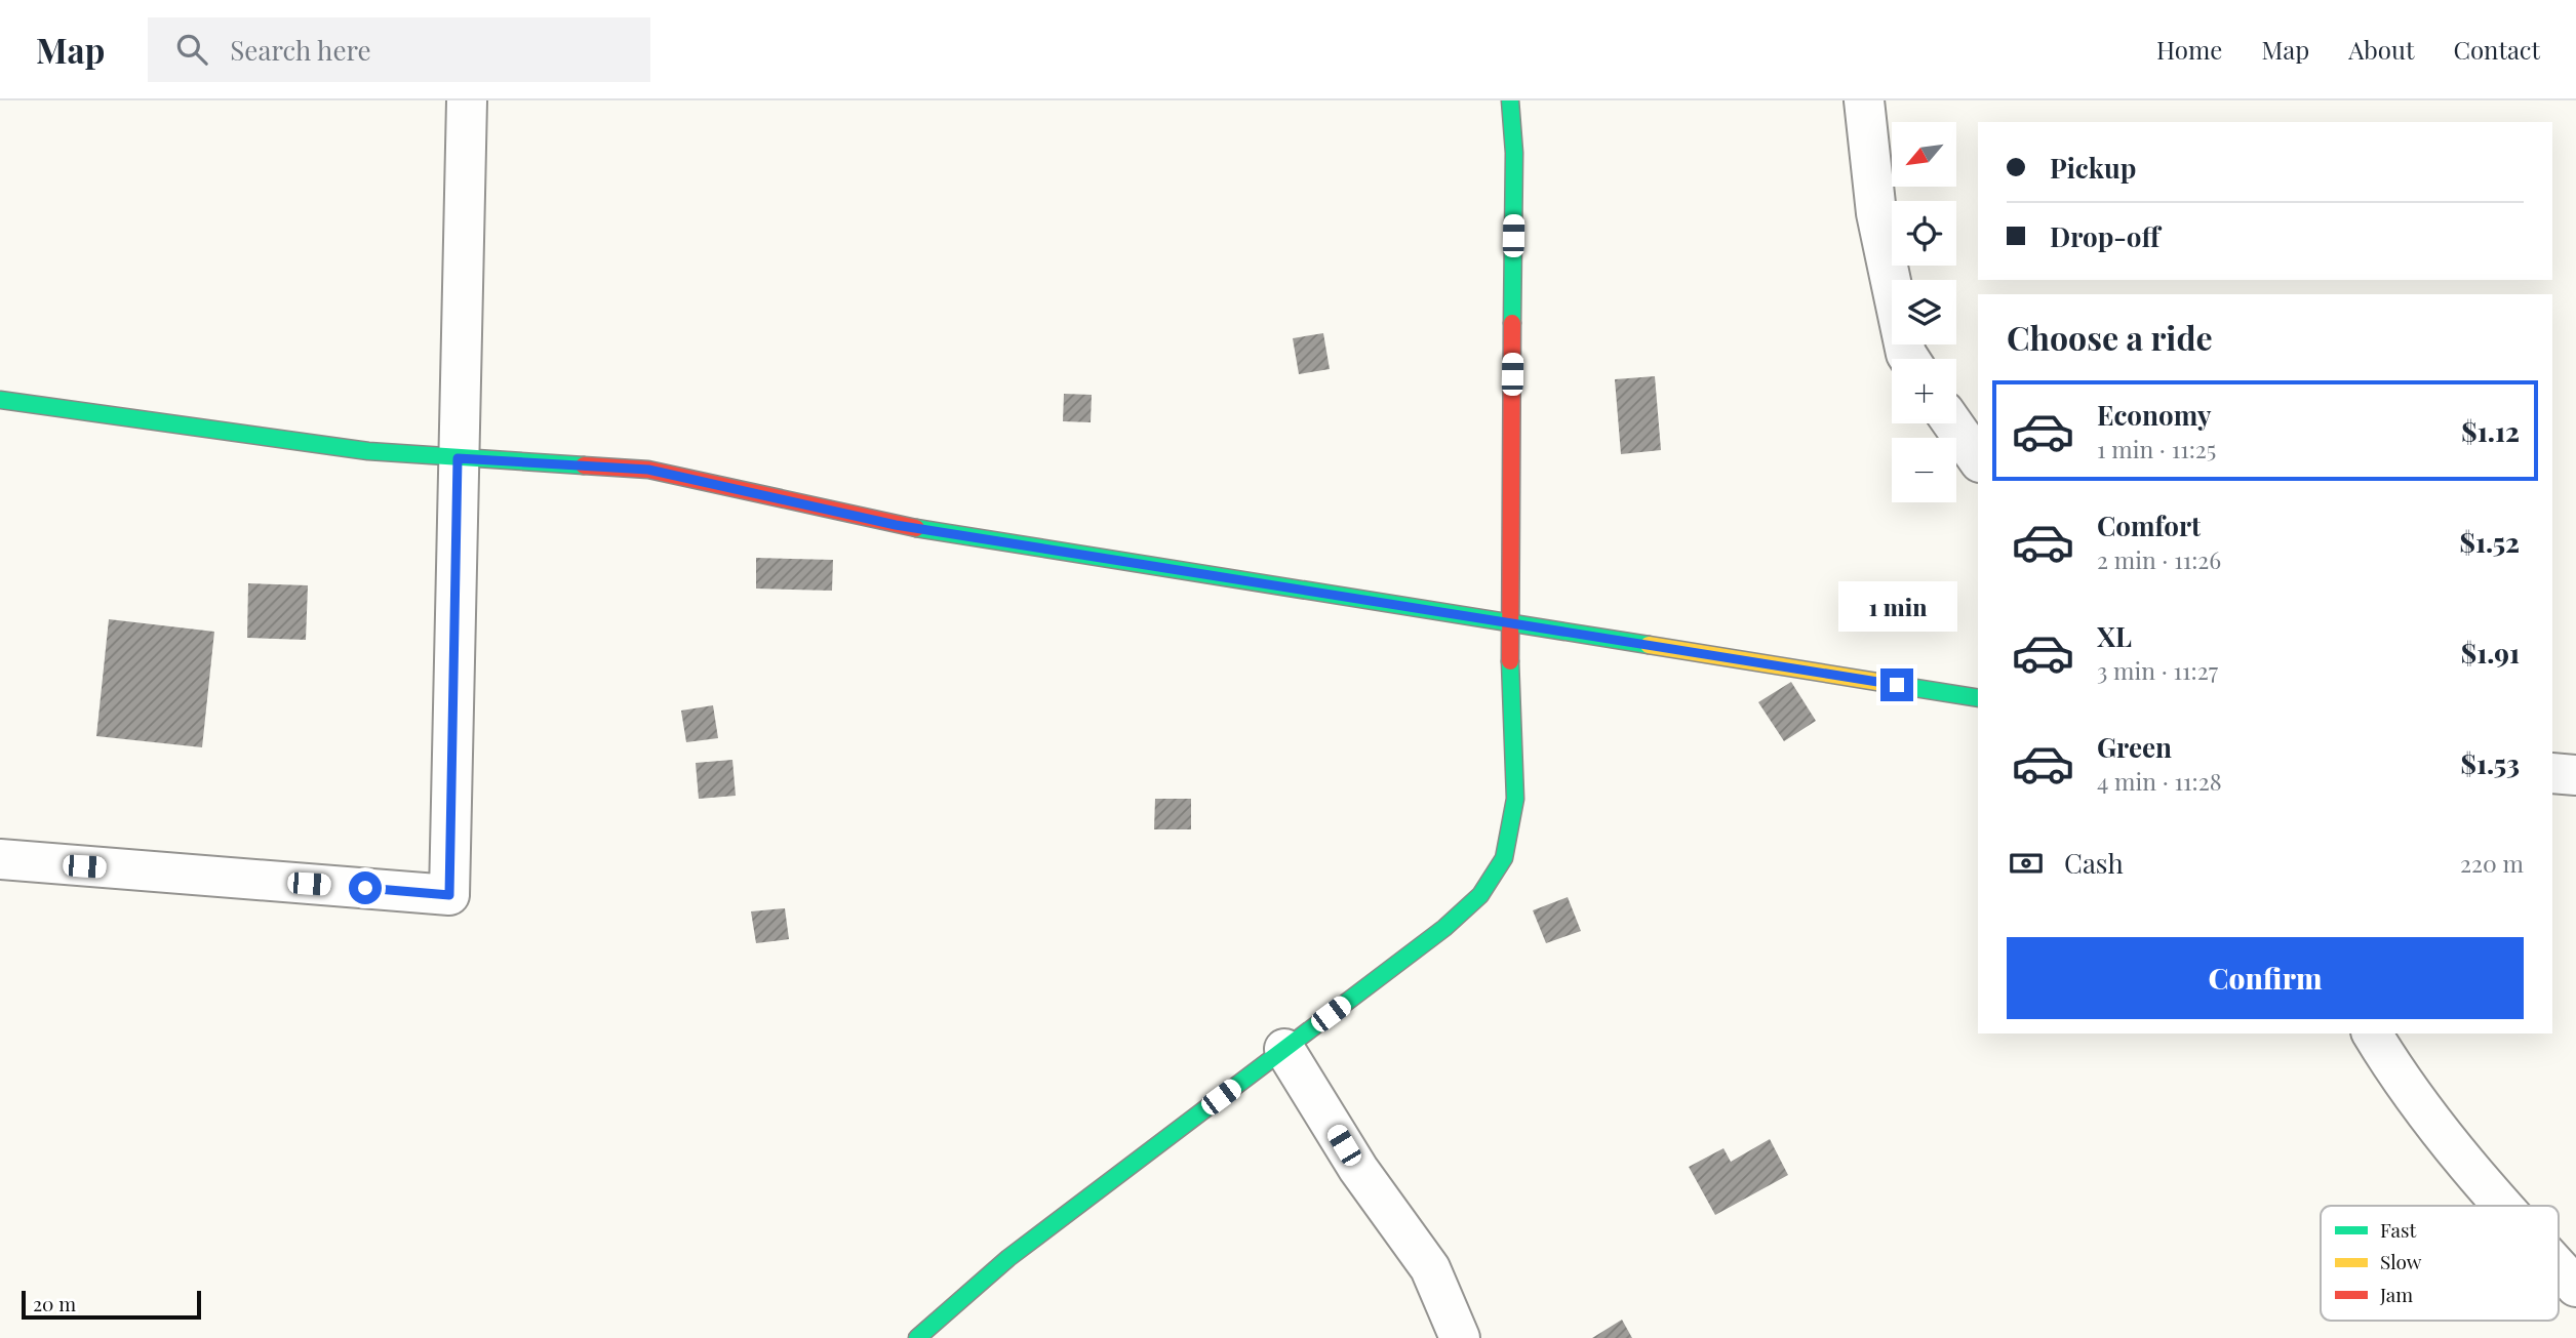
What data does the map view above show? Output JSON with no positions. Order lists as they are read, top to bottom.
{
  "legend": ["Fast", "Slow", "Jam"],
  "scale_bar": "20 m",
  "north": "bottom left",
  "page": {
    "header": "Map",
    "search": "Search here",
    "nav": [
      "Home",
      "Map",
      "About",
      "Contact"
    ],
    "map_buttons": ["+", "−"],
    "banner": ["Pickup", "Drop-off"],
    "heading": "Choose a ride",
    "list": [
      {
        "name": "Economy",
        "note": "1 min · 11:25",
        "value": "$1.12"
      },
      {
        "name": "Comfort",
        "note": "2 min · 11:26",
        "value": "$1.52"
      },
      {
        "name": "XL",
        "note": "3 min · 11:27",
        "value": "$1.91"
      },
      {
        "name": "Green",
        "note": "4 min · 11:28",
        "value": "$1.53"
      }
    ],
    "bubble": "1 min",
    "pay": ["Cash", "220 m"],
    "buttons": "Confirm",
    "scale": "20 m"
  }
}
